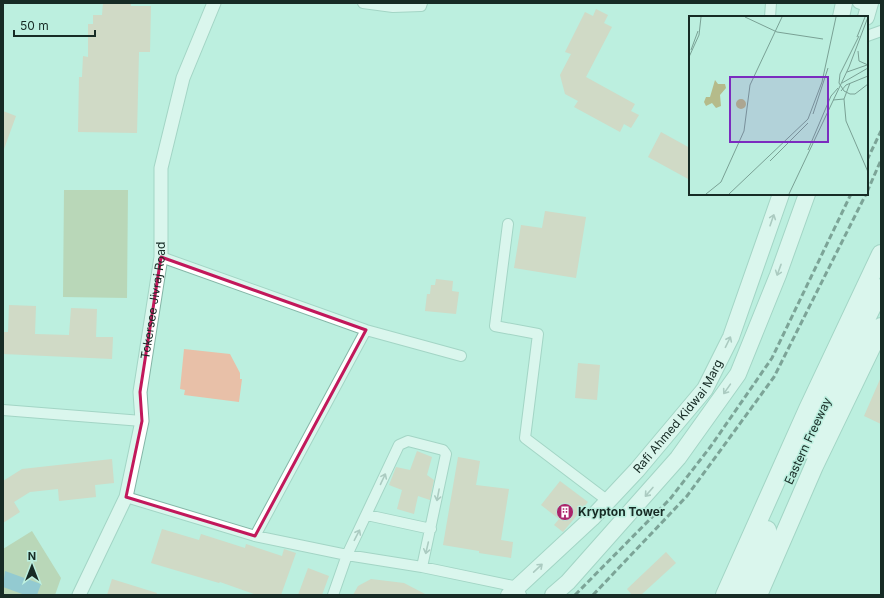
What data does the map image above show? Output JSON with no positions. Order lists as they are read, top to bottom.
{
  "streets": {
    "highway": ["Eastern Freeway"],
    "main road": ["Rafi Ahmed Kidwai Marg"],
    "street": ["Tokersee Jivraj Road"]
  },
  "places": {
    "building": ["Krypton Tower"]
  },
  "scale_bar": "50 m",
  "north": "top"
}
